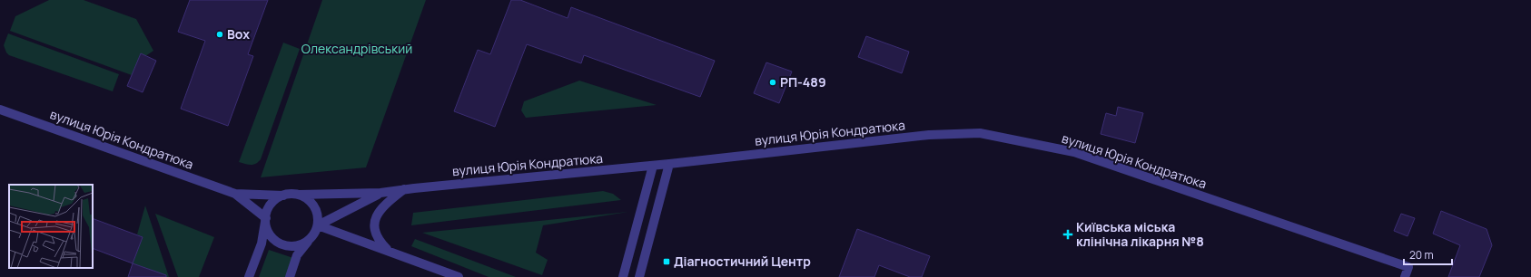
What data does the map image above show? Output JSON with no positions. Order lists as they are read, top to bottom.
{
  "streets": {
    "street": ["вулиця Юрія Кондратюка"]
  },
  "parks": ["Олександрівський"],
  "places": {
    "other": ["Box", "РП-489"],
    "health": ["Київська міська клінічна лікарня №8"],
    "transit": ["Діагностичний Центр"]
  },
  "scale_bar": "20 m"
}
